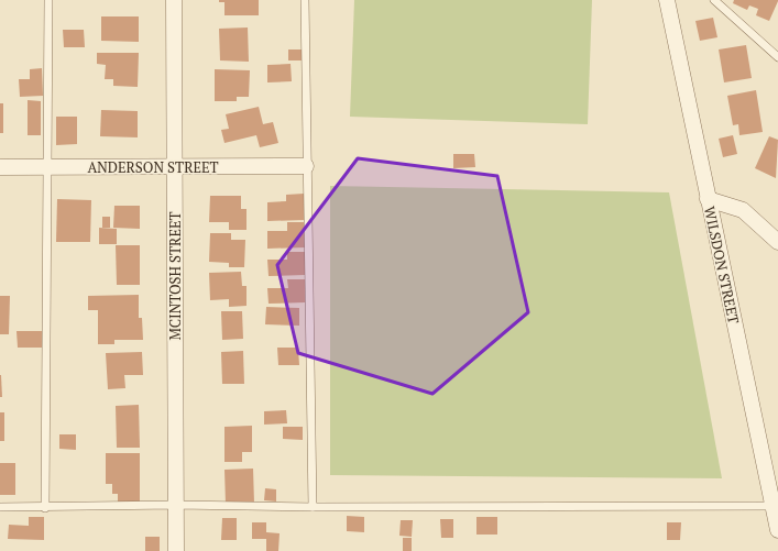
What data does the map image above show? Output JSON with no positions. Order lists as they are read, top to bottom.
{
  "streets": {
    "street": ["ANDERSON STREET", "WILSDON STREET", "MCINTOSH STREET"]
  },
  "crossings": [
    ["ANDERSON STREET", "MCINTOSH STREET"]
  ]
}
